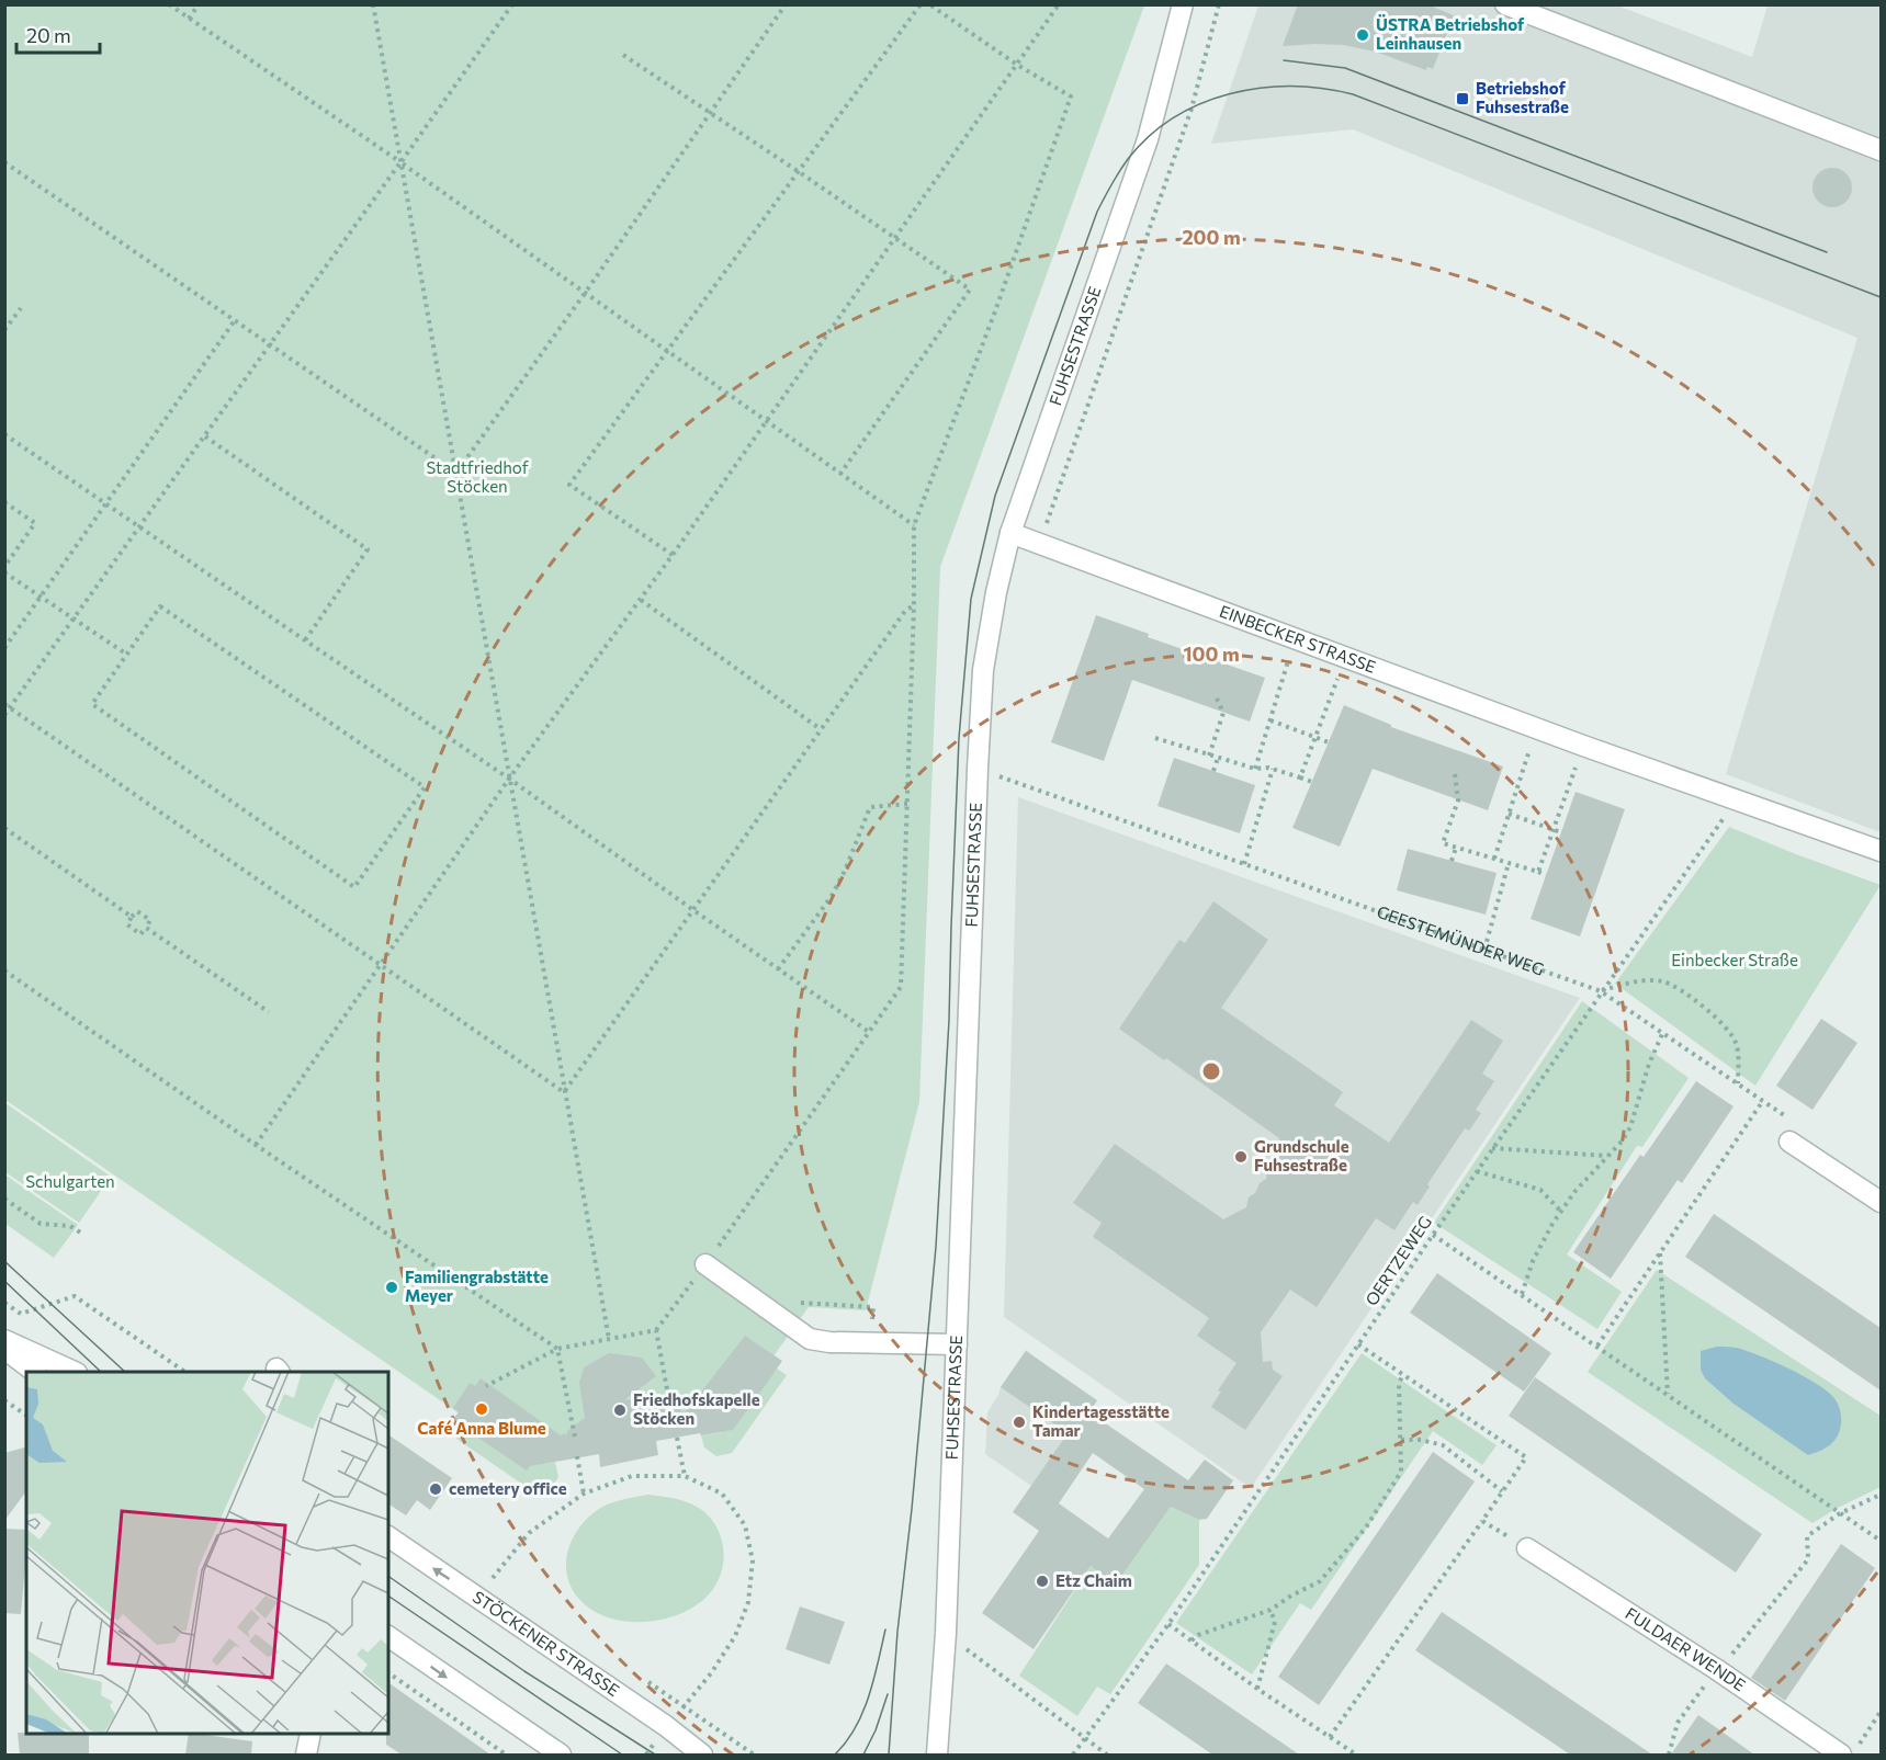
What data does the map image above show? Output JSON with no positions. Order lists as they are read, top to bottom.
{
  "streets": {
    "street": [
      "FUHSESTRASSE",
      "EINBECKER STRASSE",
      "STÖCKENER STRASSE",
      "FULDAER WENDE"
    ],
    "path": ["GEESTEMÜNDER WEG", "OERTZEWEG"]
  },
  "crossings": [
    ["FUHSESTRASSE", "EINBECKER STRASSE"],
    ["FUHSESTRASSE", "GEESTEMÜNDER WEG"],
    ["EINBECKER STRASSE", "OERTZEWEG"],
    ["GEESTEMÜNDER WEG", "OERTZEWEG"]
  ],
  "parks": ["Stadtfriedhof Stöcken", "Einbecker Straße", "Schulgarten"],
  "places": {
    "other": [
      "ÜSTRA Betriebshof Leinhausen",
      "Grundschule Fuhsestraße",
      "Familiengrabstätte Meyer",
      "Café Anna Blume",
      "Friedhofskapelle Stöcken",
      "Kindertagesstätte Tamar",
      "cemetery office",
      "Etz Chaim"
    ],
    "transit": ["Betriebshof Fuhsestraße"]
  },
  "scale_bar": "20 m",
  "rings": ["200 m", "100 m"]
}
